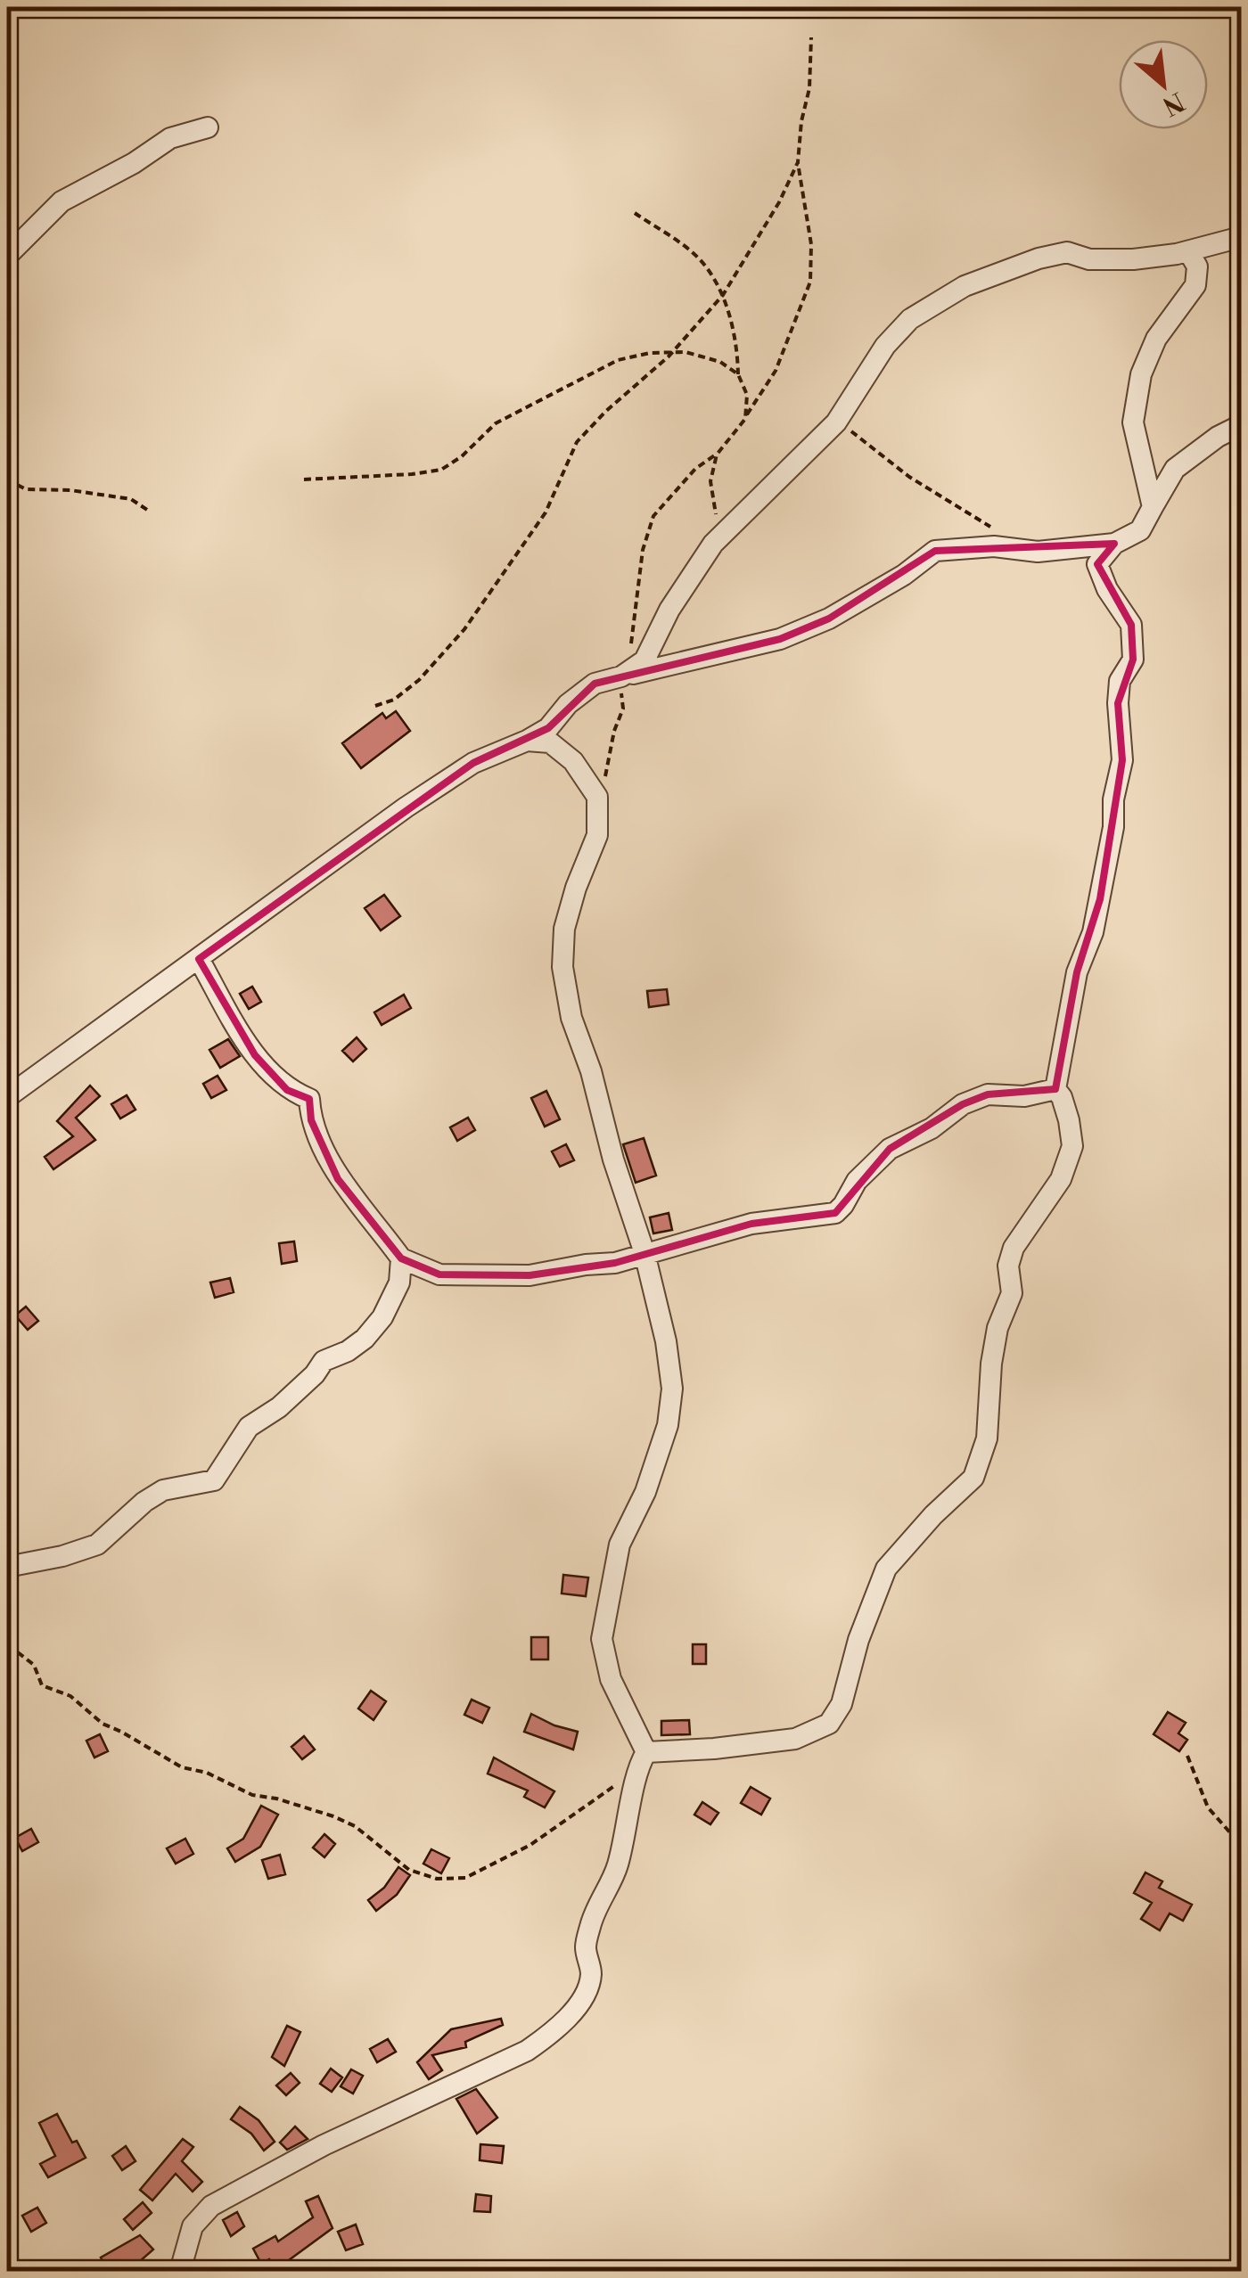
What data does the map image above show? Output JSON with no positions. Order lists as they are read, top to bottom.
{
  "north": "bottom right"
}
